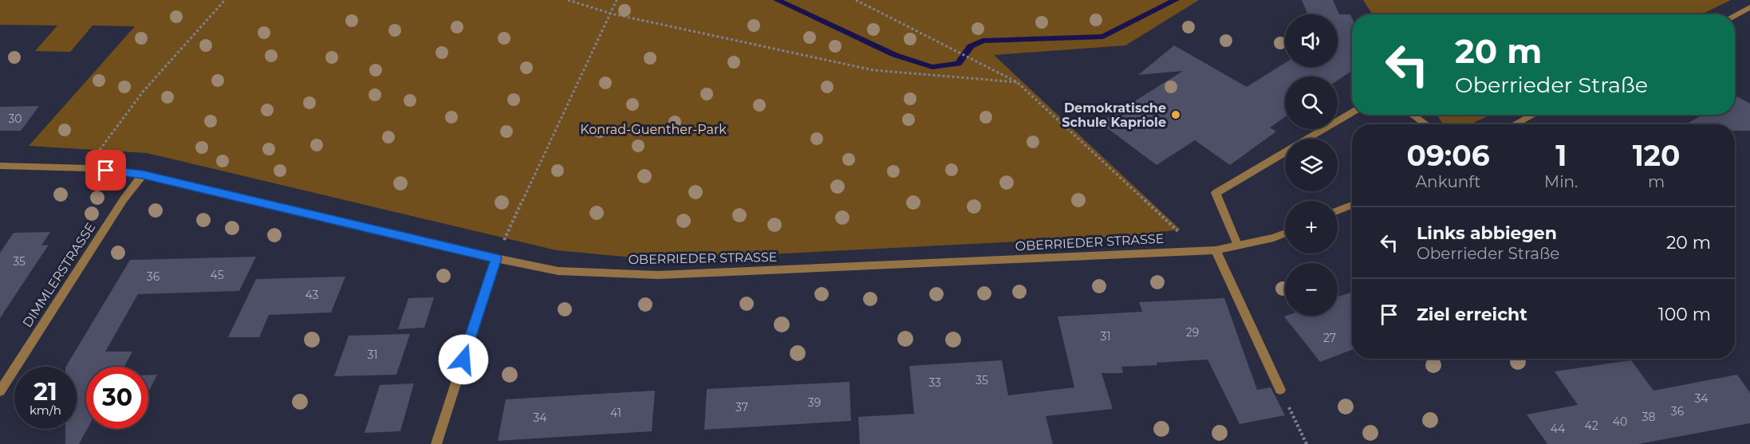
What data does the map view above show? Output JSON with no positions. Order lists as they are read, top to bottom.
{
  "streets": {
    "street": ["OBERRIEDER STRASSE", "DIMMLERSTRASSE"]
  },
  "crossings": [
    ["OBERRIEDER STRASSE", "DIMMLERSTRASSE"]
  ],
  "parks": ["Konrad-Guenther-Park"],
  "places": ["Demokratische Schule Kapriole"],
  "house_numbers": [
    "30",
    "35",
    "45",
    "36",
    "43",
    "29",
    "31",
    "27",
    "31",
    "35",
    "33",
    "34",
    "39",
    "37",
    "36",
    "41",
    "38",
    "34",
    "40",
    "42",
    "44"
  ],
  "page": {
    "map_buttons": ["+", "−"],
    "turn": ["20 m", "Oberrieder Straße"],
    "eta": [
      "09:06",
      "Ankunft",
      "1",
      "Min.",
      "120",
      "m"
    ],
    "list": [
      {
        "name": "Links abbiegen",
        "note": "Oberrieder Straße",
        "value": "20 m"
      },
      {
        "name": "Ziel erreicht",
        "value": "100 m"
      }
    ],
    "speed": "21 km/h",
    "limit": "30"
  }
}
